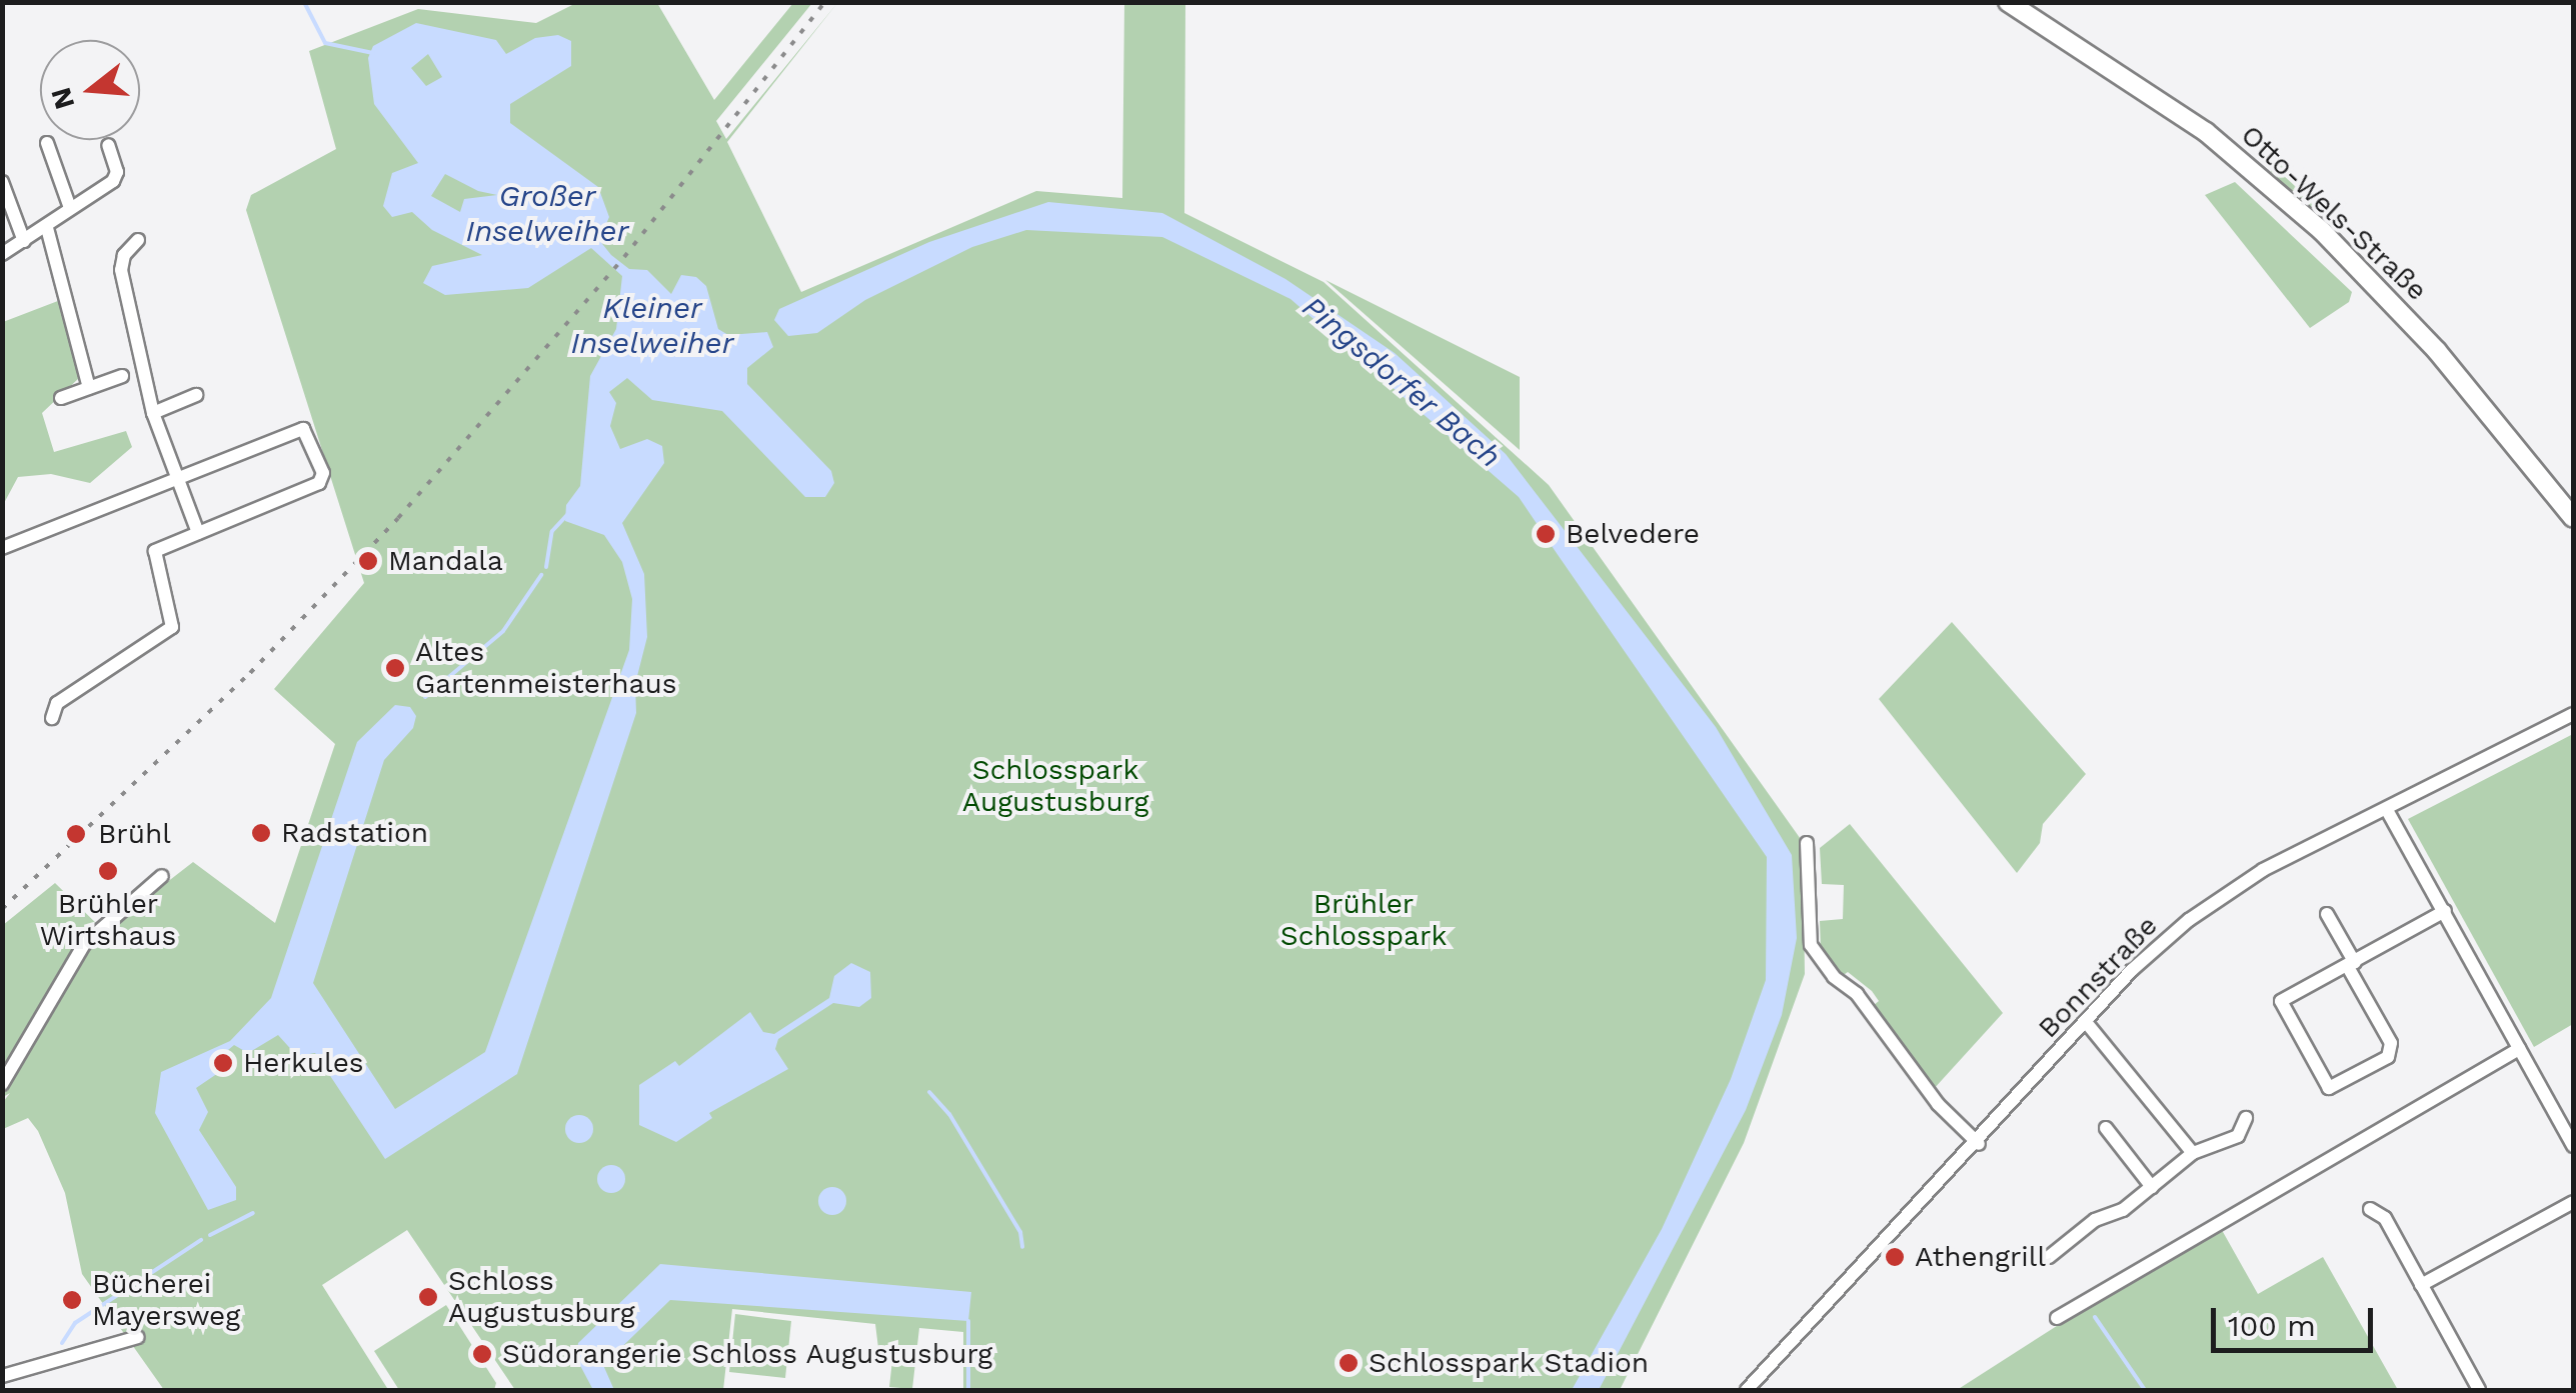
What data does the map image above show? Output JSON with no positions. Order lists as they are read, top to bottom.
{
  "streets": {
    "street": ["Otto-Wels-Straße", "Bonnstraße"]
  },
  "water": ["Großer Inselweiher", "Kleiner Inselweiher", "Pingsdorfer Bach"],
  "parks": ["Schlosspark Augustusburg", "Brühler Schlosspark"],
  "places": [
    "Belvedere",
    "Mandala",
    "Altes Gartenmeisterhaus",
    "Radstation",
    "Brühl",
    "Brühler Wirtshaus",
    "Herkules",
    "Athengrill",
    "Schloss Augustusburg",
    "Bücherei Mayersweg",
    "Südorangerie Schloss Augustusburg",
    "Schlosspark Stadion"
  ],
  "scale_bar": "100 m",
  "north": "left"
}
